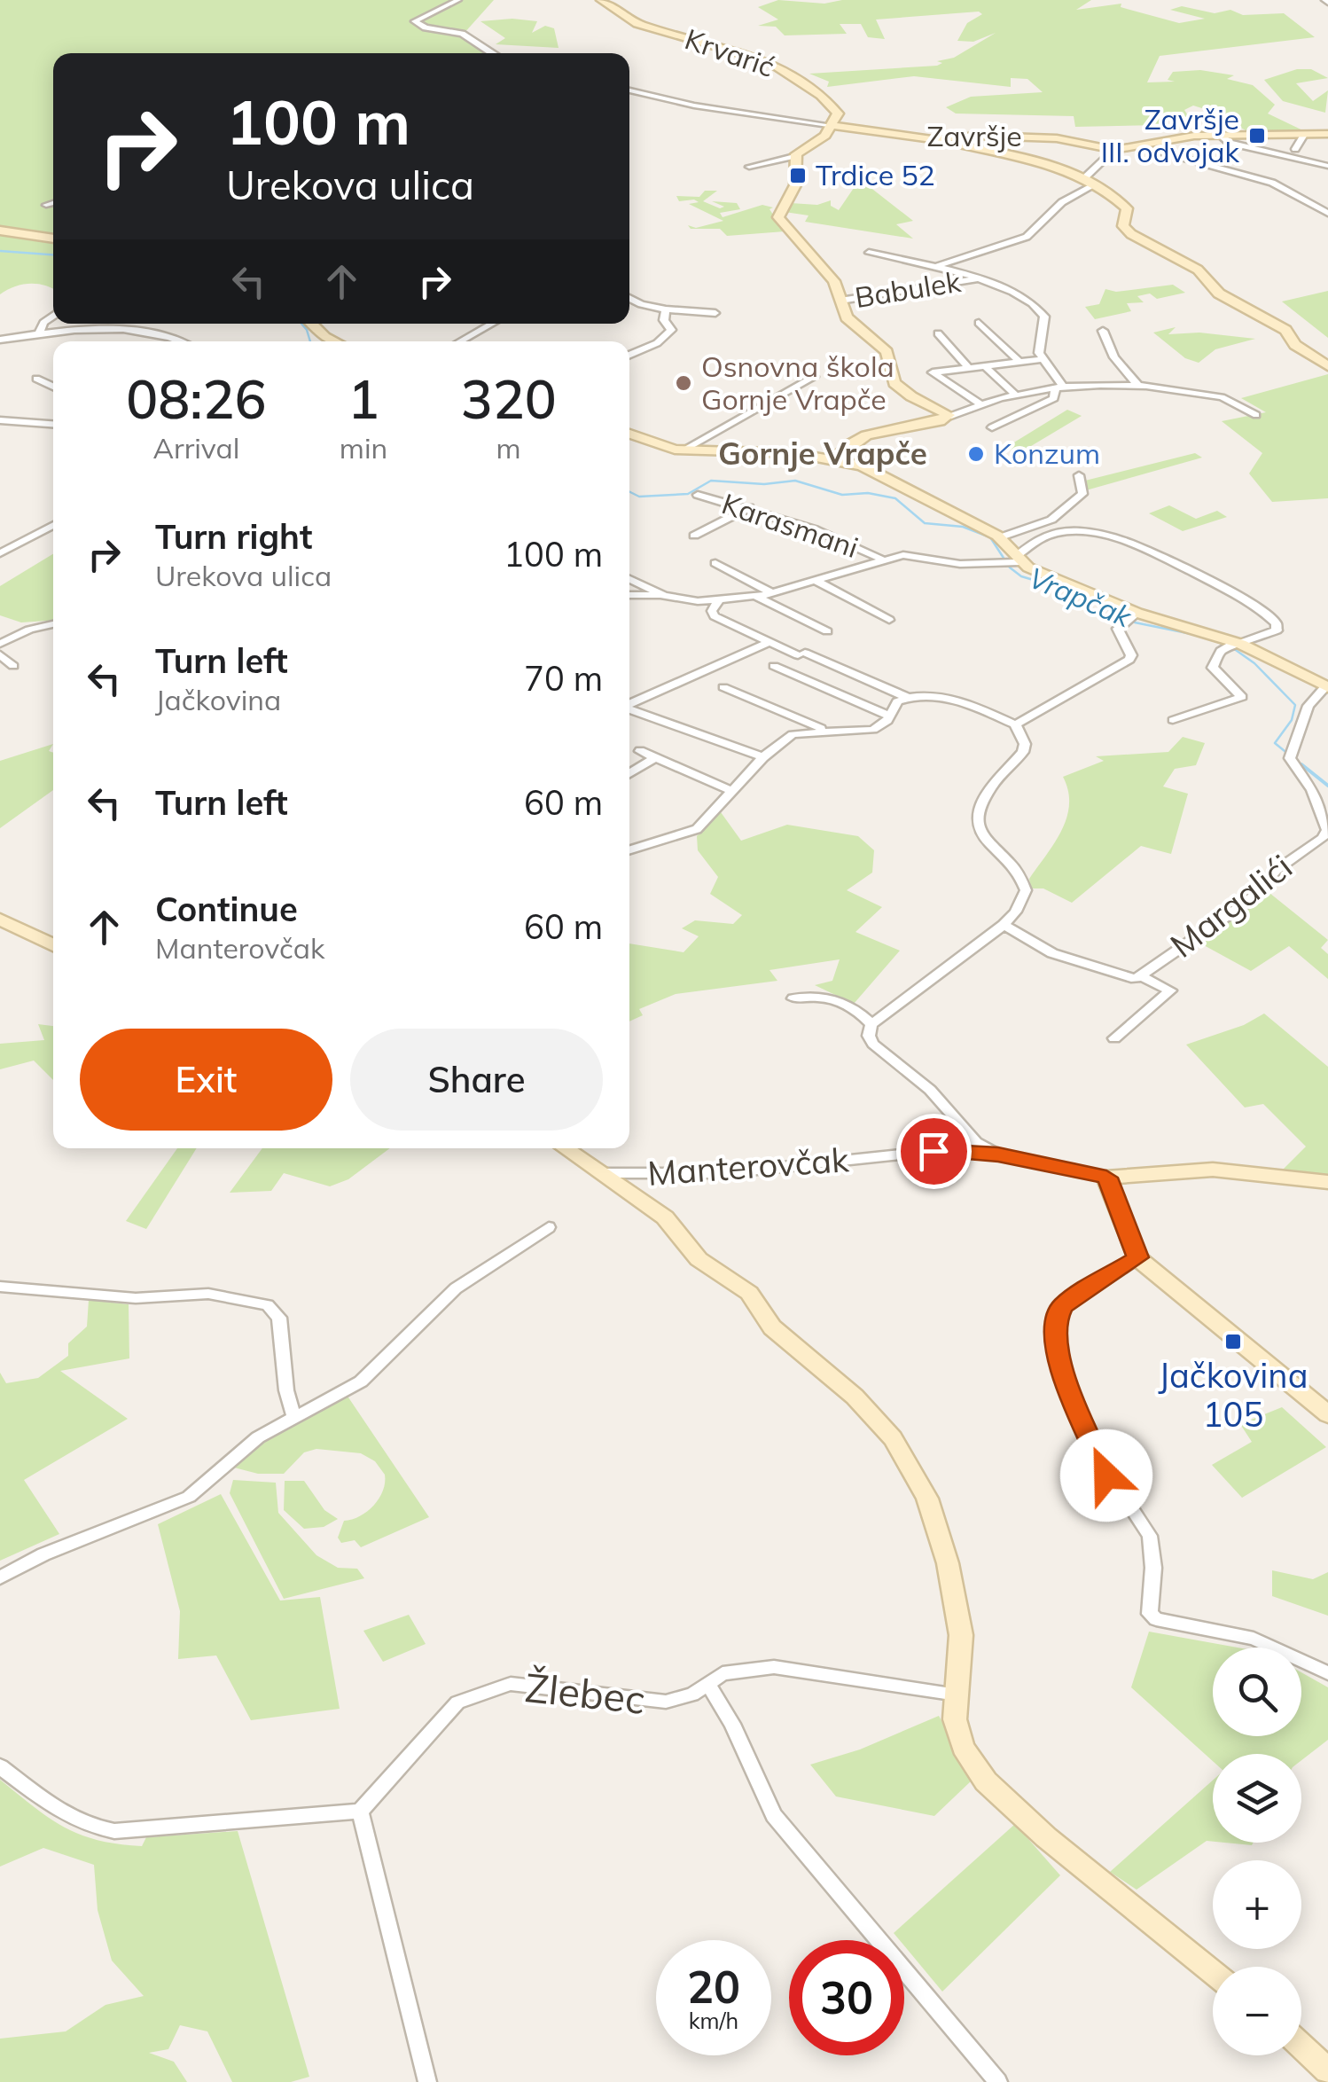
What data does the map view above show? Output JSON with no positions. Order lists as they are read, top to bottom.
{
  "streets": {
    "street": [
      "Krvarić",
      "Završje",
      "Babulek",
      "Karasmani",
      "Margalići",
      "Manterovčak",
      "Žlebec"
    ]
  },
  "crossings": [
    ["Krvarić", "Završje"]
  ],
  "districts": ["Gornje Vrapče"],
  "water": ["Vrapčak"],
  "places": {
    "transit": ["Završje III. odvojak", "Trdice 52", "Jačkovina 105"],
    "other": ["Osnovna škola Gornje Vrapče", "Konzum"]
  },
  "page": {
    "turn": ["100 m", "Urekova ulica"],
    "eta": [
      "08:26",
      "Arrival",
      "1",
      "min",
      "320",
      "m"
    ],
    "list": [
      {
        "name": "Turn right",
        "note": "Urekova ulica",
        "value": "100 m"
      },
      {
        "name": "Turn left",
        "note": "Jačkovina",
        "value": "70 m"
      },
      {
        "name": "Turn left",
        "value": "60 m"
      },
      {
        "name": "Continue",
        "note": "Manterovčak",
        "value": "60 m"
      }
    ],
    "buttons": ["Exit", "Share"],
    "map_buttons": ["+", "−"],
    "speed": "20 km/h",
    "limit": "30"
  }
}
